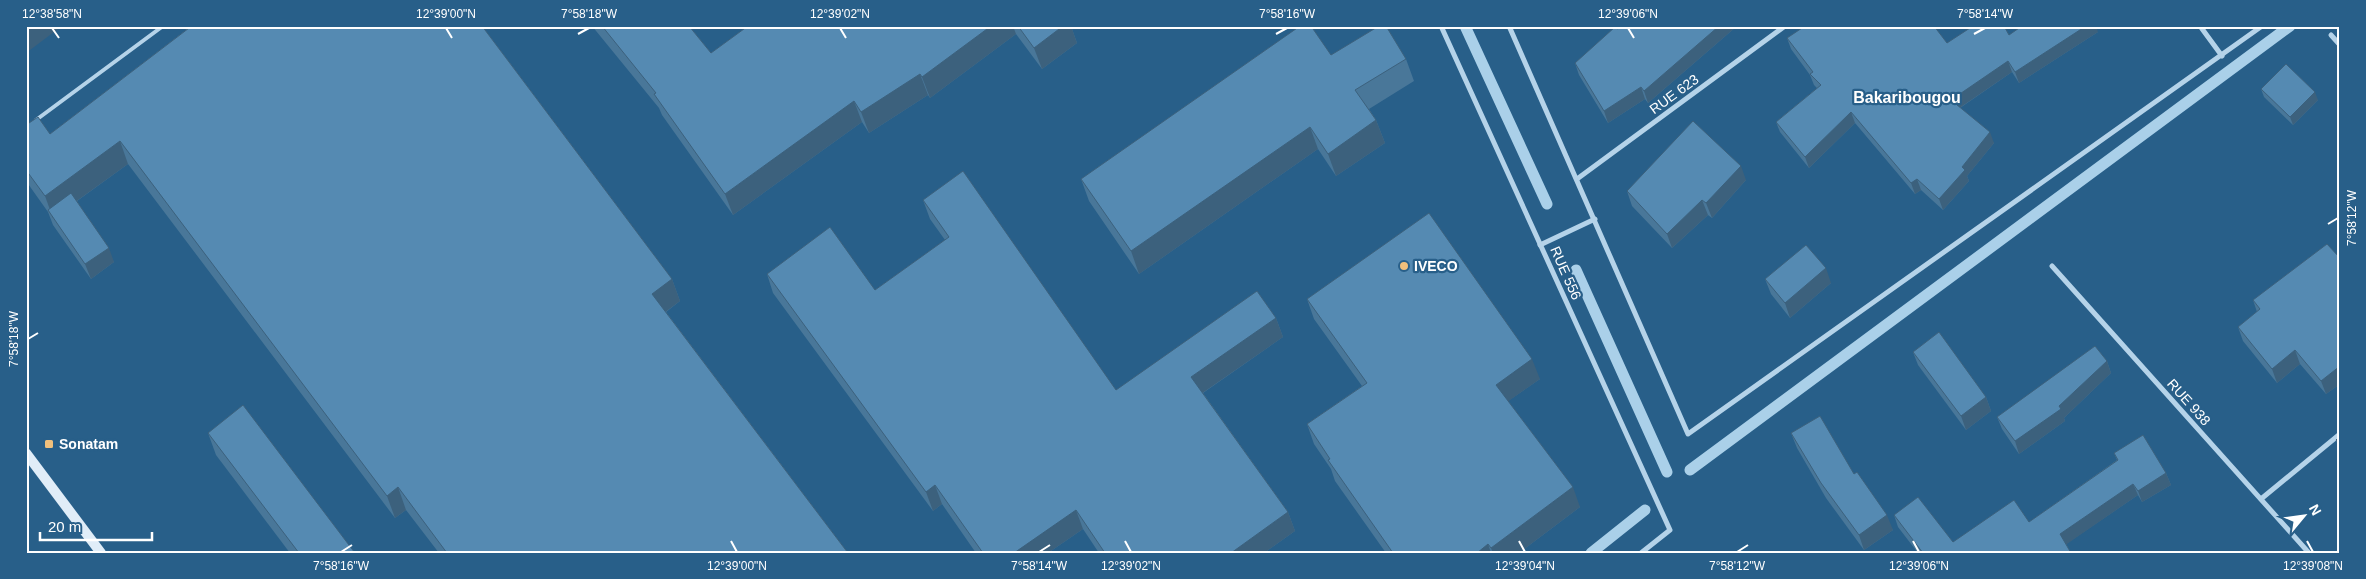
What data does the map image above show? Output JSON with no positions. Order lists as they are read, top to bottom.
{
  "streets": {
    "street": ["RUE 623", "RUE 556", "RUE 938"]
  },
  "districts": ["Bakaribougou"],
  "places": {
    "other": ["IVECO"],
    "transit": ["Sonatam"]
  },
  "scale_bar": "20 m",
  "north": "top right",
  "coordinates": [
    "12°38'58\"N",
    "12°39'00\"N",
    "7°58'18\"W",
    "12°39'02\"N",
    "7°58'16\"W",
    "12°39'06\"N",
    "7°58'14\"W",
    "7°58'12\"W",
    "12°39'04\"N",
    "12°39'08\"N"
  ]
}
